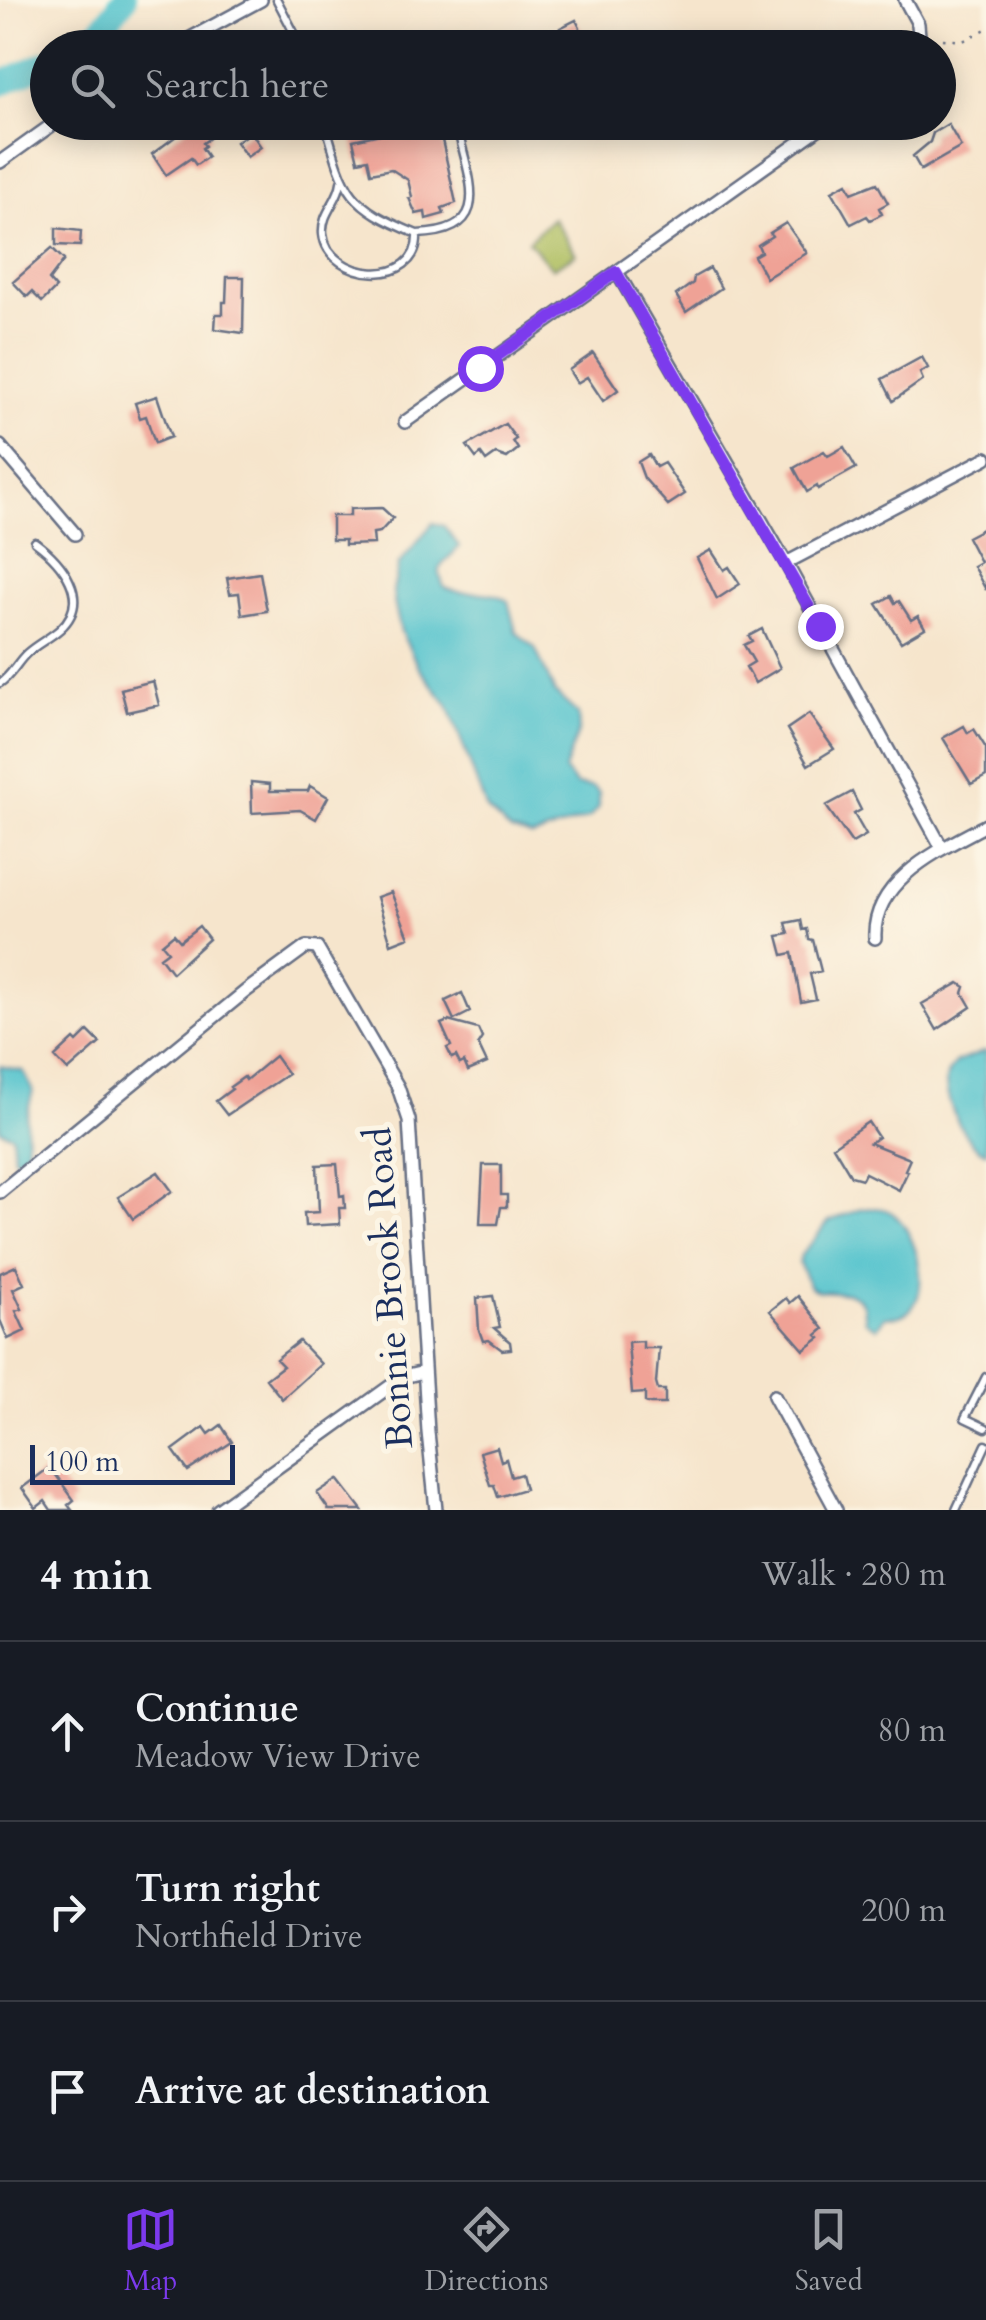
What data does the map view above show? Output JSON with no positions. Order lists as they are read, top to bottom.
{
  "streets": {
    "street": ["Bonnie Brook Road"]
  },
  "scale_bar": "100 m",
  "page": {
    "search": "Search here",
    "scale": "100 m",
    "heading": ["4 min", "Walk · 280 m"],
    "list": [
      ["Continue", "Meadow View Drive", "80 m"],
      ["Turn right", "Northfield Drive", "200 m"],
      "Arrive at destination"
    ],
    "nav": ["Map", "Directions", "Saved"]
  }
}
